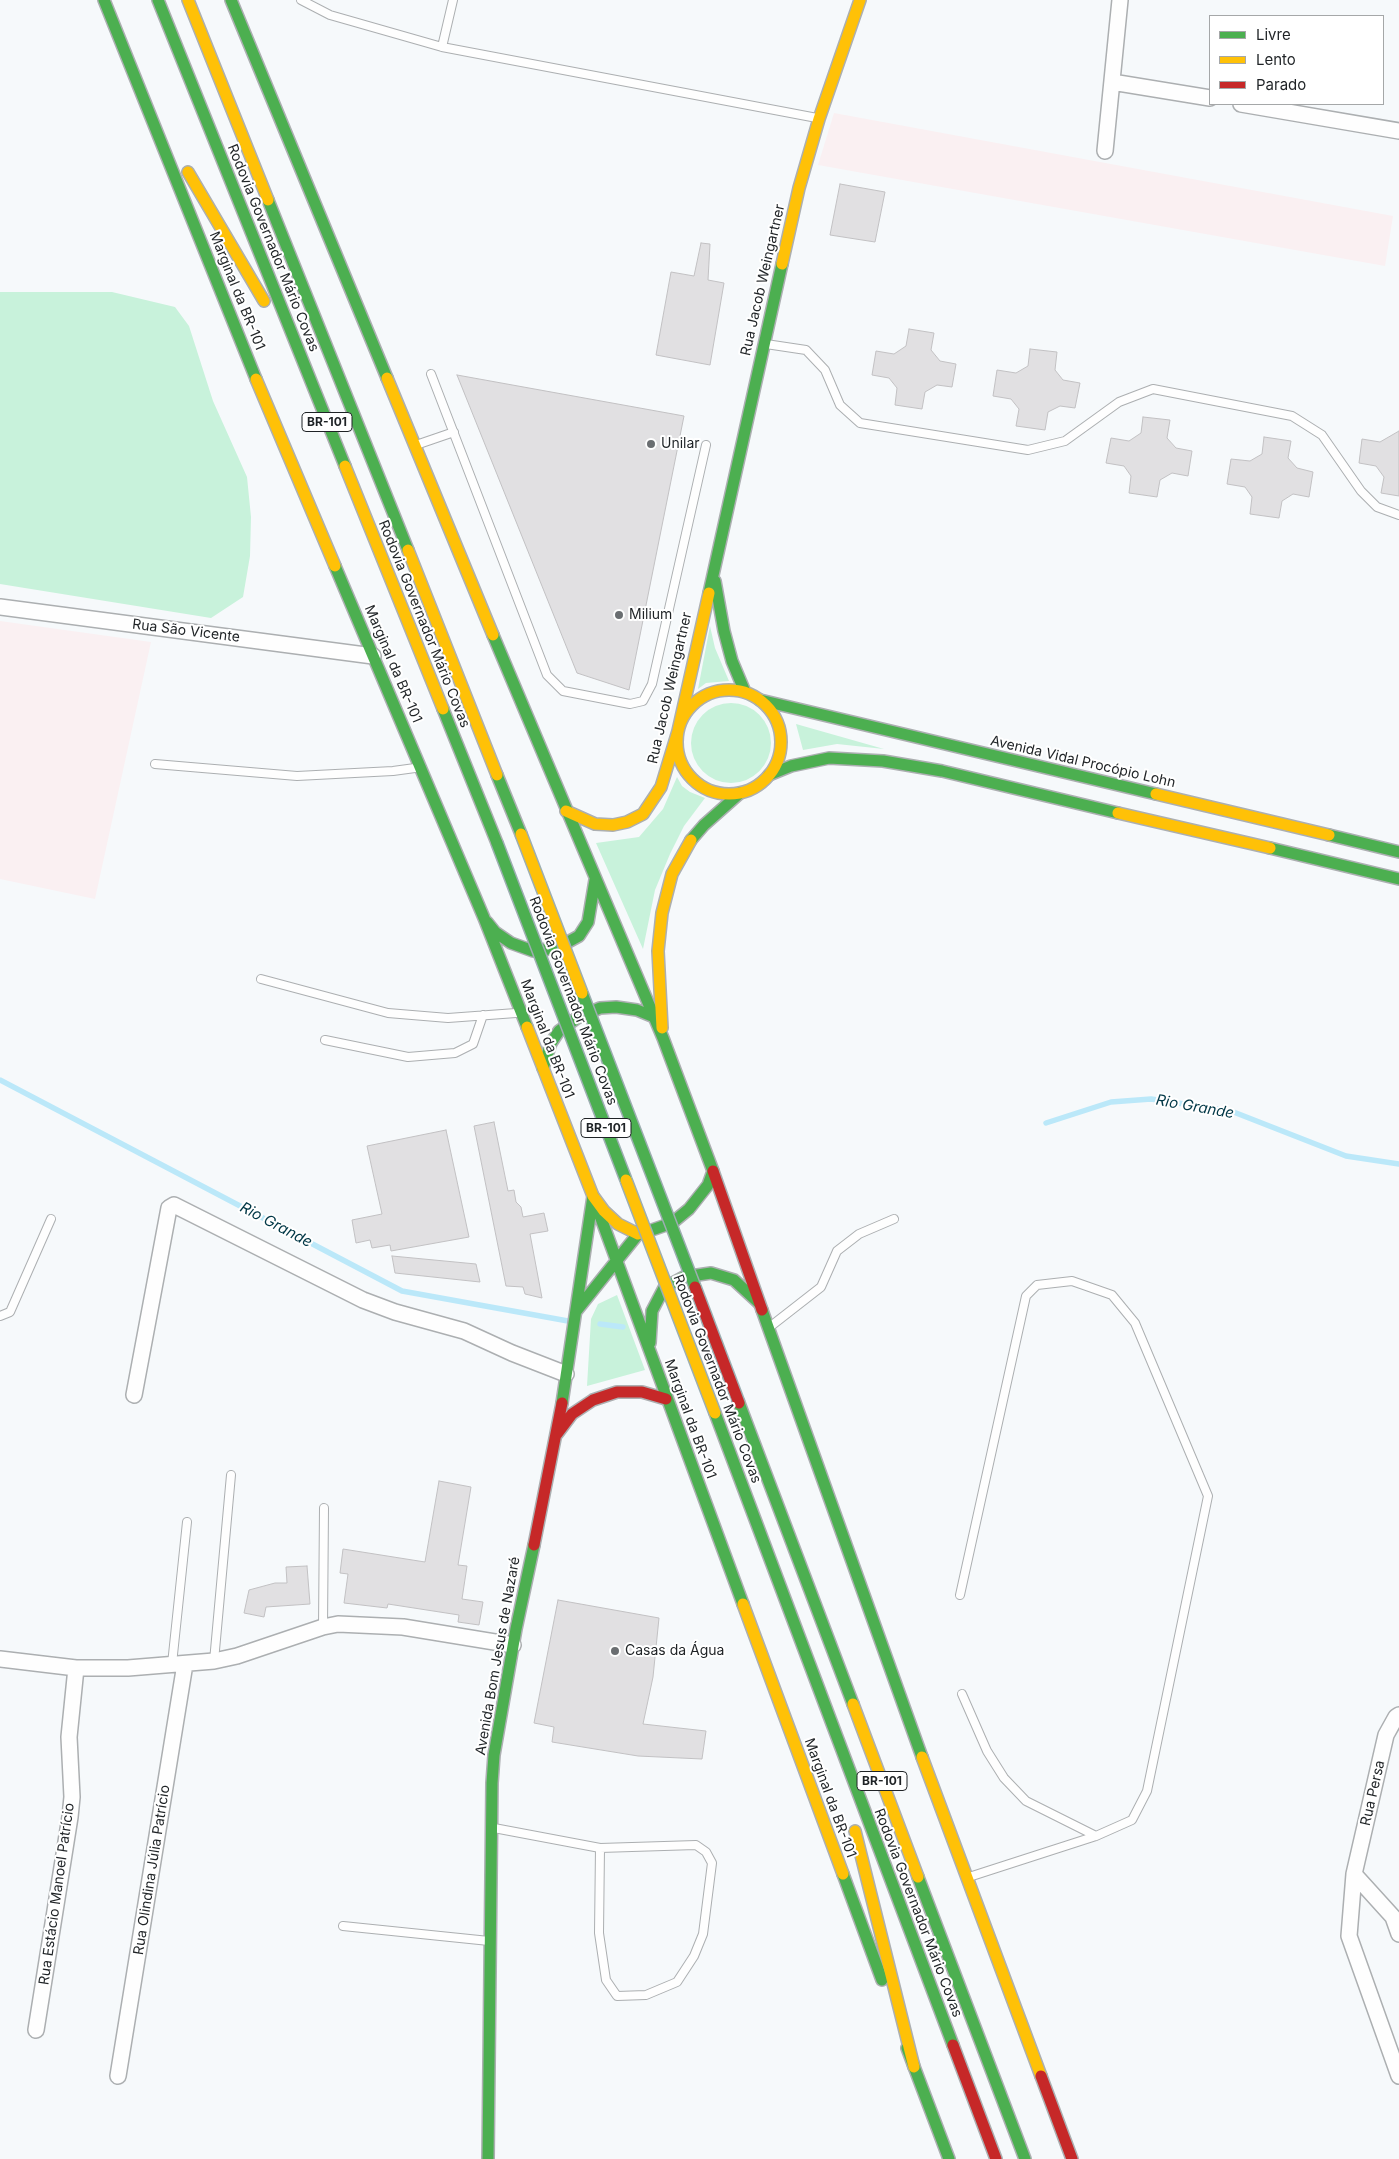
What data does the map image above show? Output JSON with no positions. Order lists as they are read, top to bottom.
{
  "streets": {
    "main road": [
      "Rodovia Governador Mário Covas",
      "Rua Jacob Weingartner",
      "Marginal da BR-101",
      "BR-101",
      "Avenida Vidal Procópio Lohn",
      "Avenida Bom Jesus de Nazaré"
    ],
    "street": [
      "Rua São Vicente",
      "Rua Persa",
      "Rua Olindina Júlia Patrício",
      "Rua Estácio Manoel Patrício"
    ]
  },
  "crossings": [
    ["Rua Jacob Weingartner", "Avenida Vidal Procópio Lohn"],
    ["Marginal da BR-101", "Rua São Vicente"],
    ["Marginal da BR-101", "Avenida Bom Jesus de Nazaré"]
  ],
  "water": ["Rio Grande"],
  "places": ["Unilar", "Milium", "Casas da Água"],
  "legend": ["Livre", "Lento", "Parado"]
}
